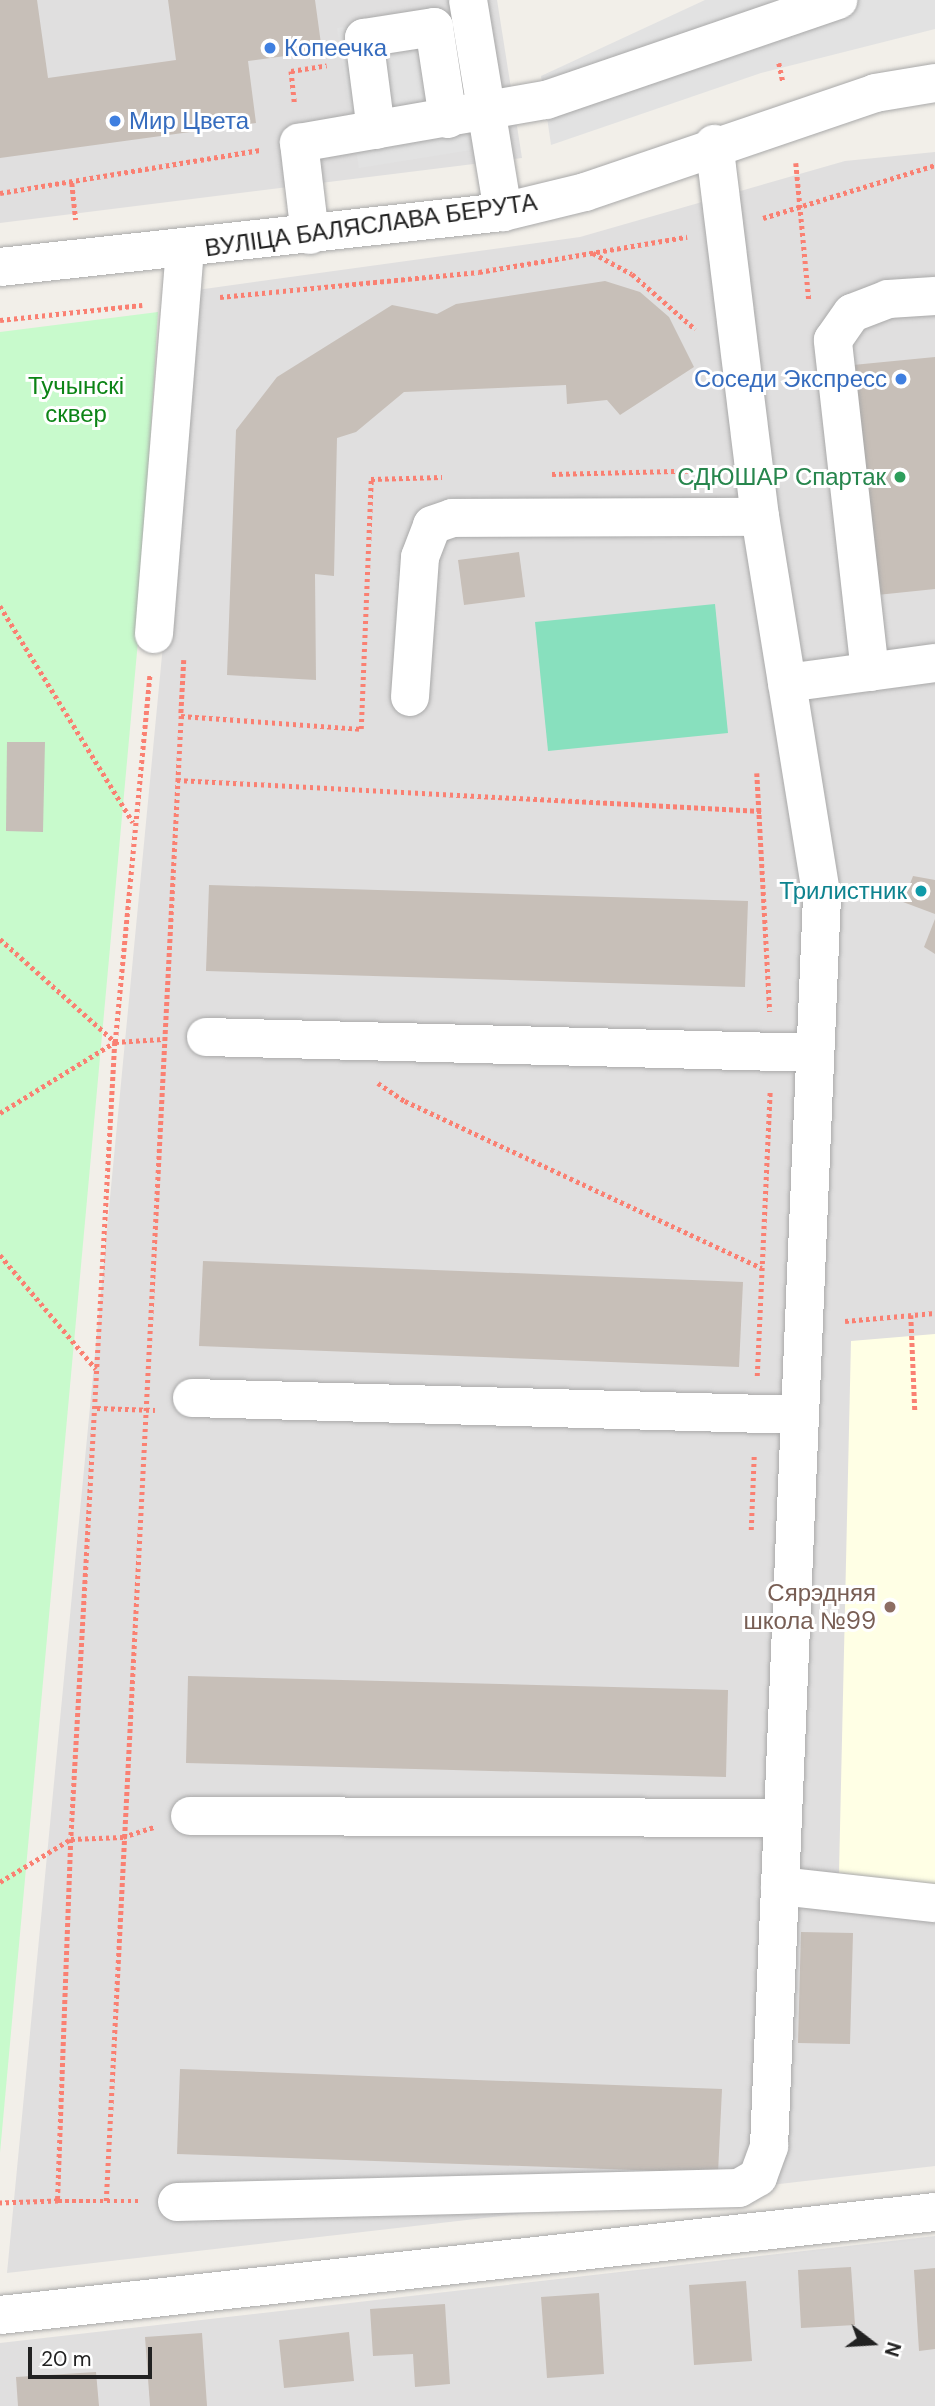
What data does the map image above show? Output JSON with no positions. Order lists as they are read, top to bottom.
{
  "streets": {
    "street": ["ВУЛІЦА БАЛЯСЛАВА БЕРУТА"]
  },
  "parks": ["Тучынскі сквер"],
  "places": [
    "Копеечка",
    "Мир Цвета",
    "Соседи Экспресс",
    "СДЮШАР Спартак",
    "Трилистник",
    "Сярэдняя школа №99"
  ],
  "scale_bar": "20 m",
  "north": "right"
}
